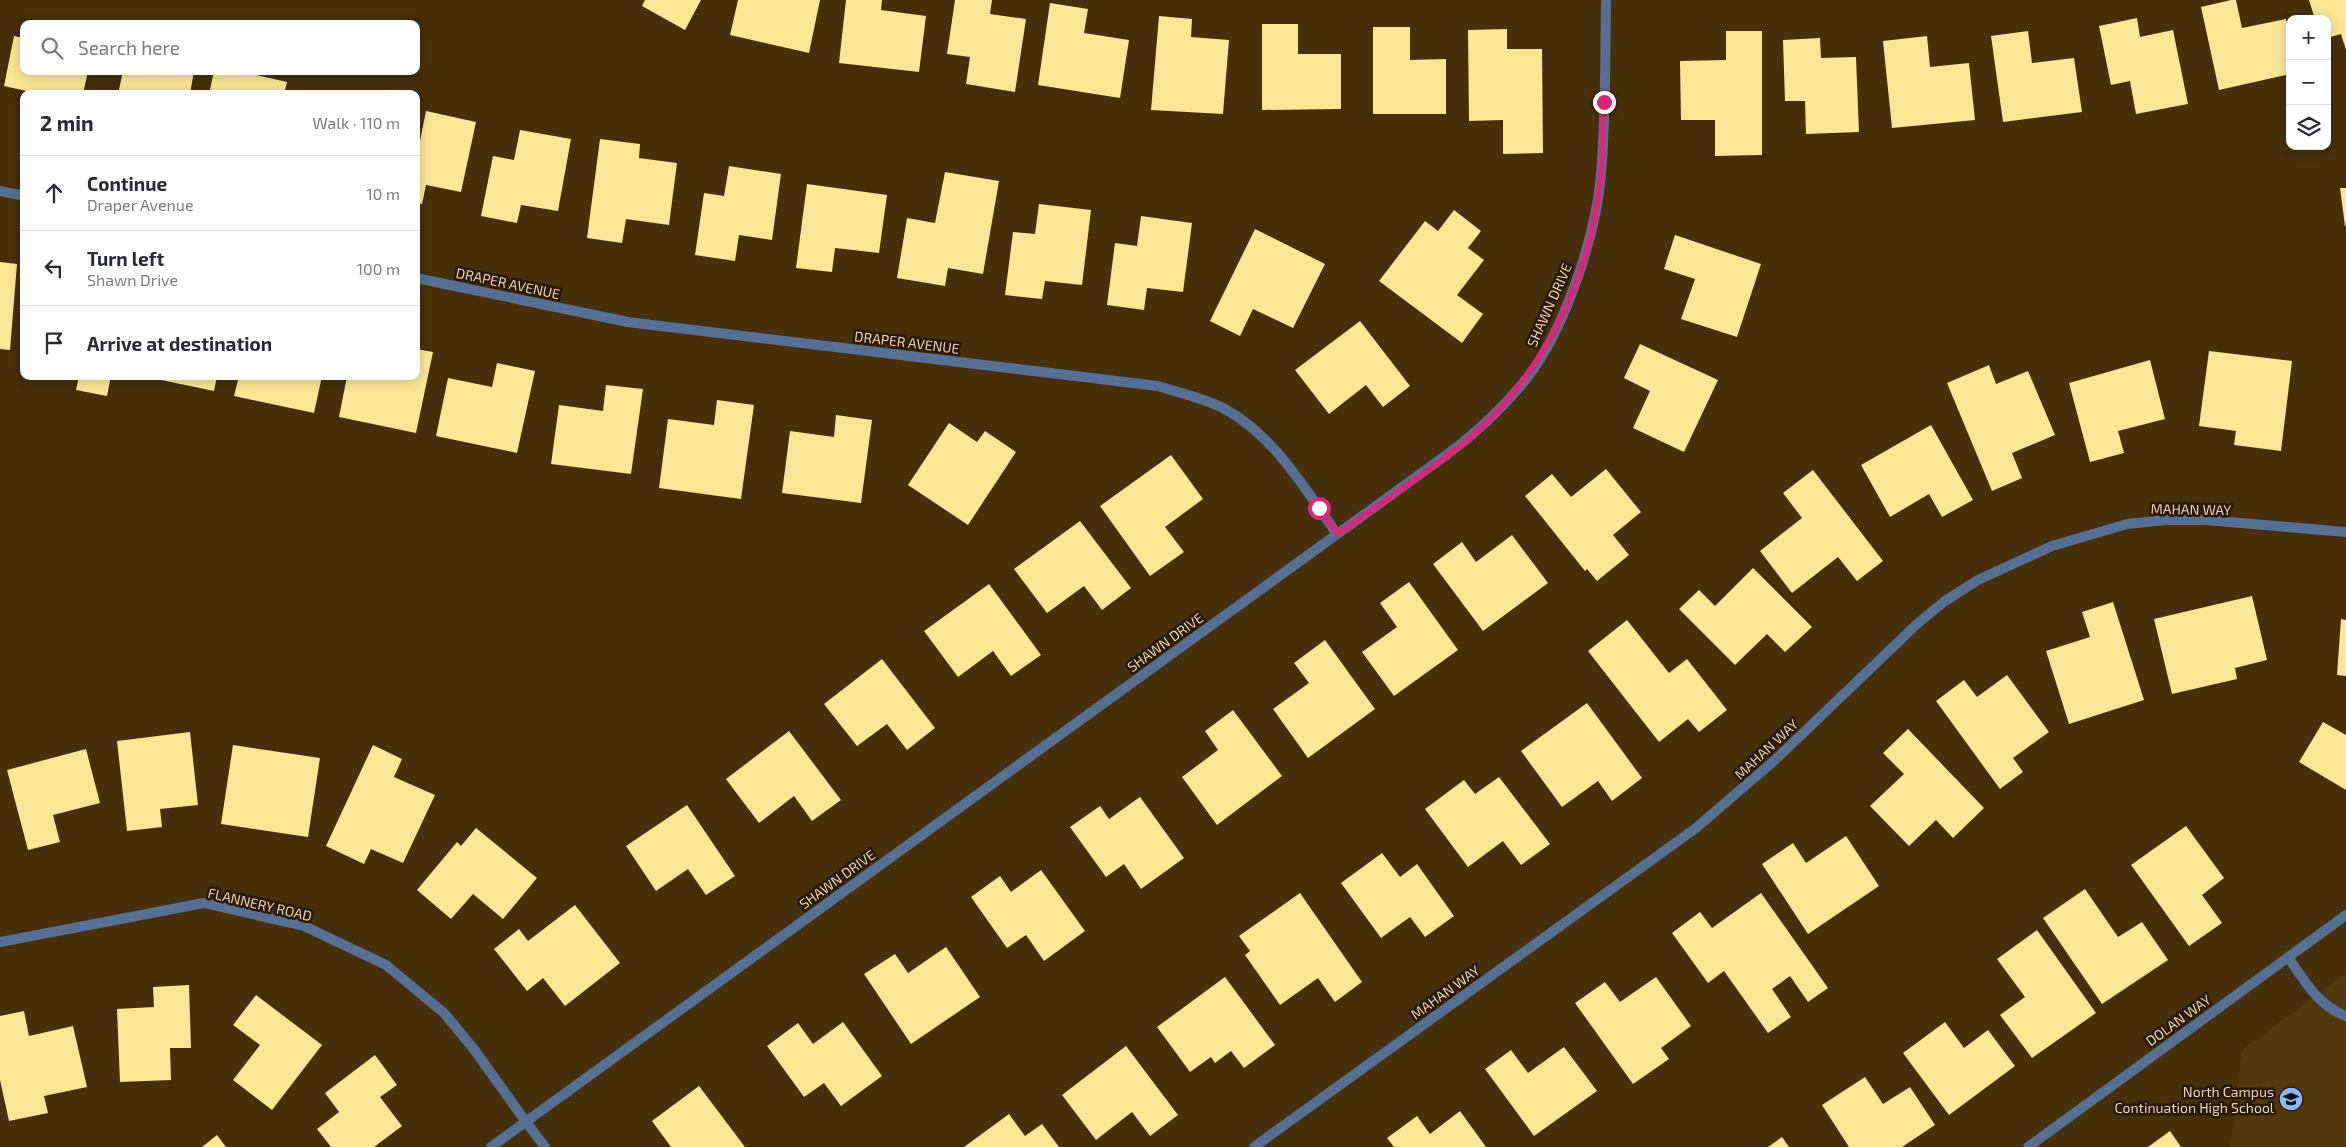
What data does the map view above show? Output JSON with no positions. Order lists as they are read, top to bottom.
{
  "streets": {
    "street": [
      "DRAPER AVENUE",
      "SHAWN DRIVE",
      "MAHAN WAY",
      "FLANNERY ROAD",
      "DOLAN WAY"
    ]
  },
  "crossings": [
    ["DRAPER AVENUE", "SHAWN DRIVE"],
    ["SHAWN DRIVE", "FLANNERY ROAD"]
  ],
  "places": {
    "school or university": ["North Campus Continuation High School"]
  },
  "page": {
    "map_buttons": ["+", "−"],
    "search": "Search here",
    "heading": ["2 min", "Walk · 110 m"],
    "list": [
      ["Continue", "Draper Avenue", "10 m"],
      ["Turn left", "Shawn Drive", "100 m"],
      "Arrive at destination"
    ]
  }
}
